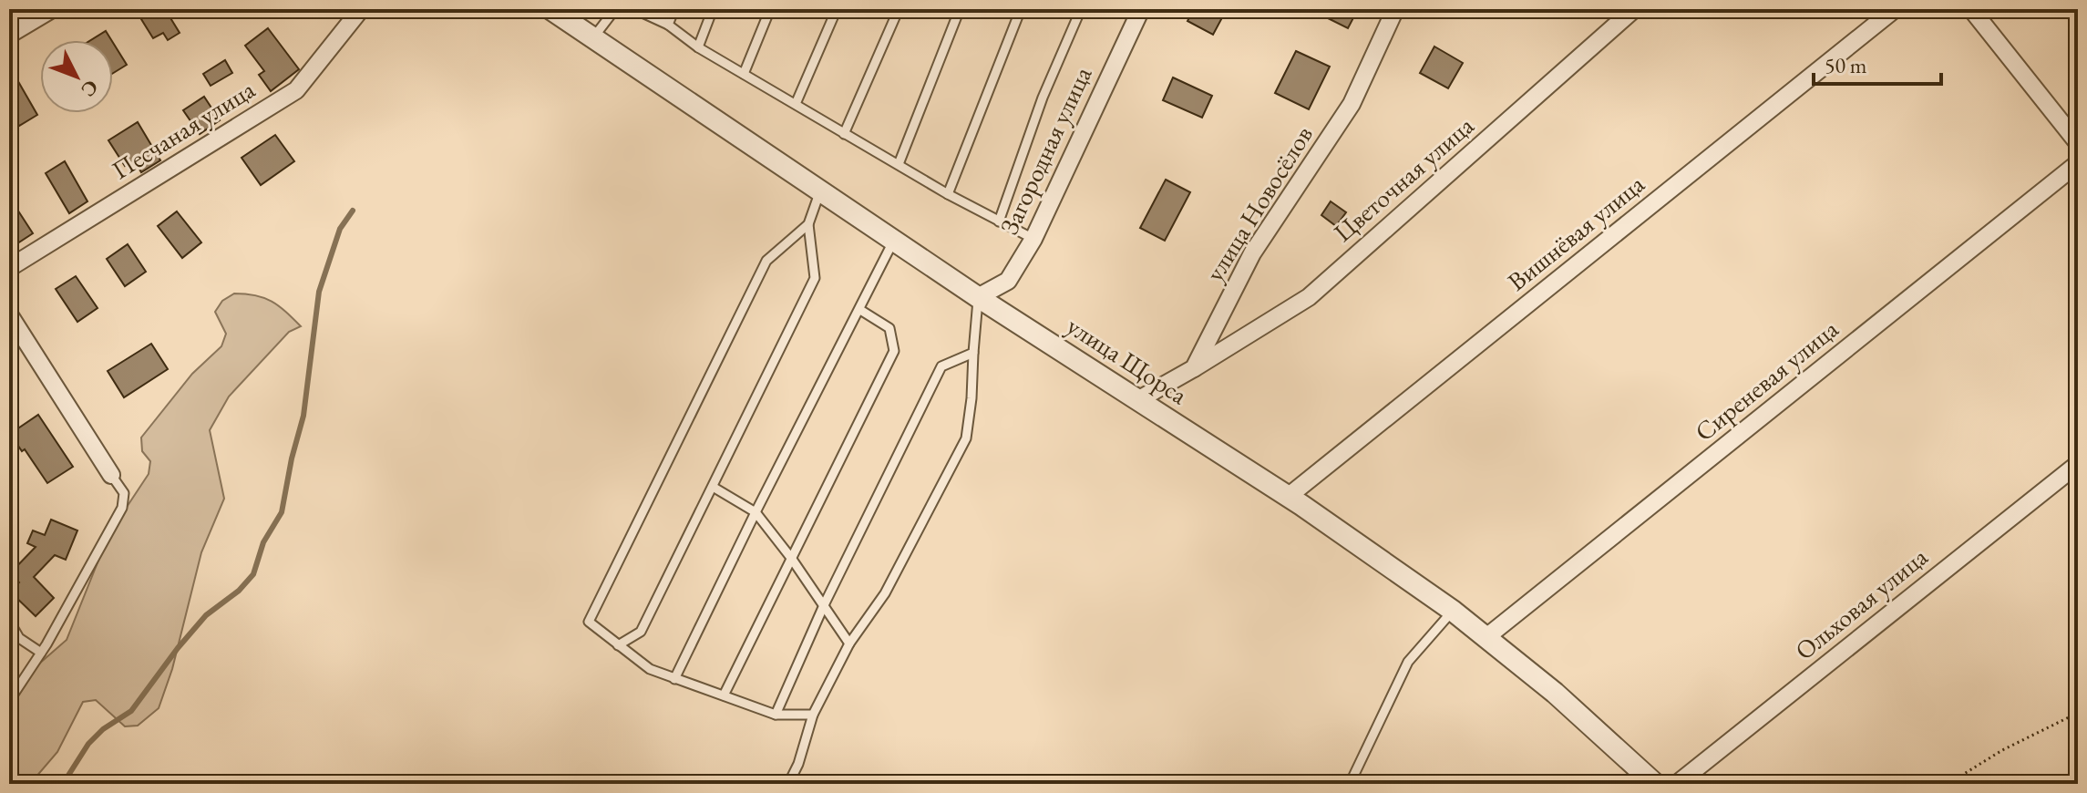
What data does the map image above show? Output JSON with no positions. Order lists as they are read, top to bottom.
{
  "streets": {
    "street": [
      "Песчаная улица",
      "Загородная улица",
      "Цветочная улица",
      "улица Новосёлов",
      "Вишнёвая улица",
      "улица Щорса",
      "Сиреневая улица",
      "Ольховая улица"
    ]
  },
  "crossings": [
    ["Загородная улица", "улица Щорса"],
    ["Цветочная улица", "улица Новосёлов"],
    ["Вишнёвая улица", "улица Щорса"],
    ["улица Щорса", "Сиреневая улица"]
  ],
  "scale_bar": "50 m",
  "north": "bottom right"
}
